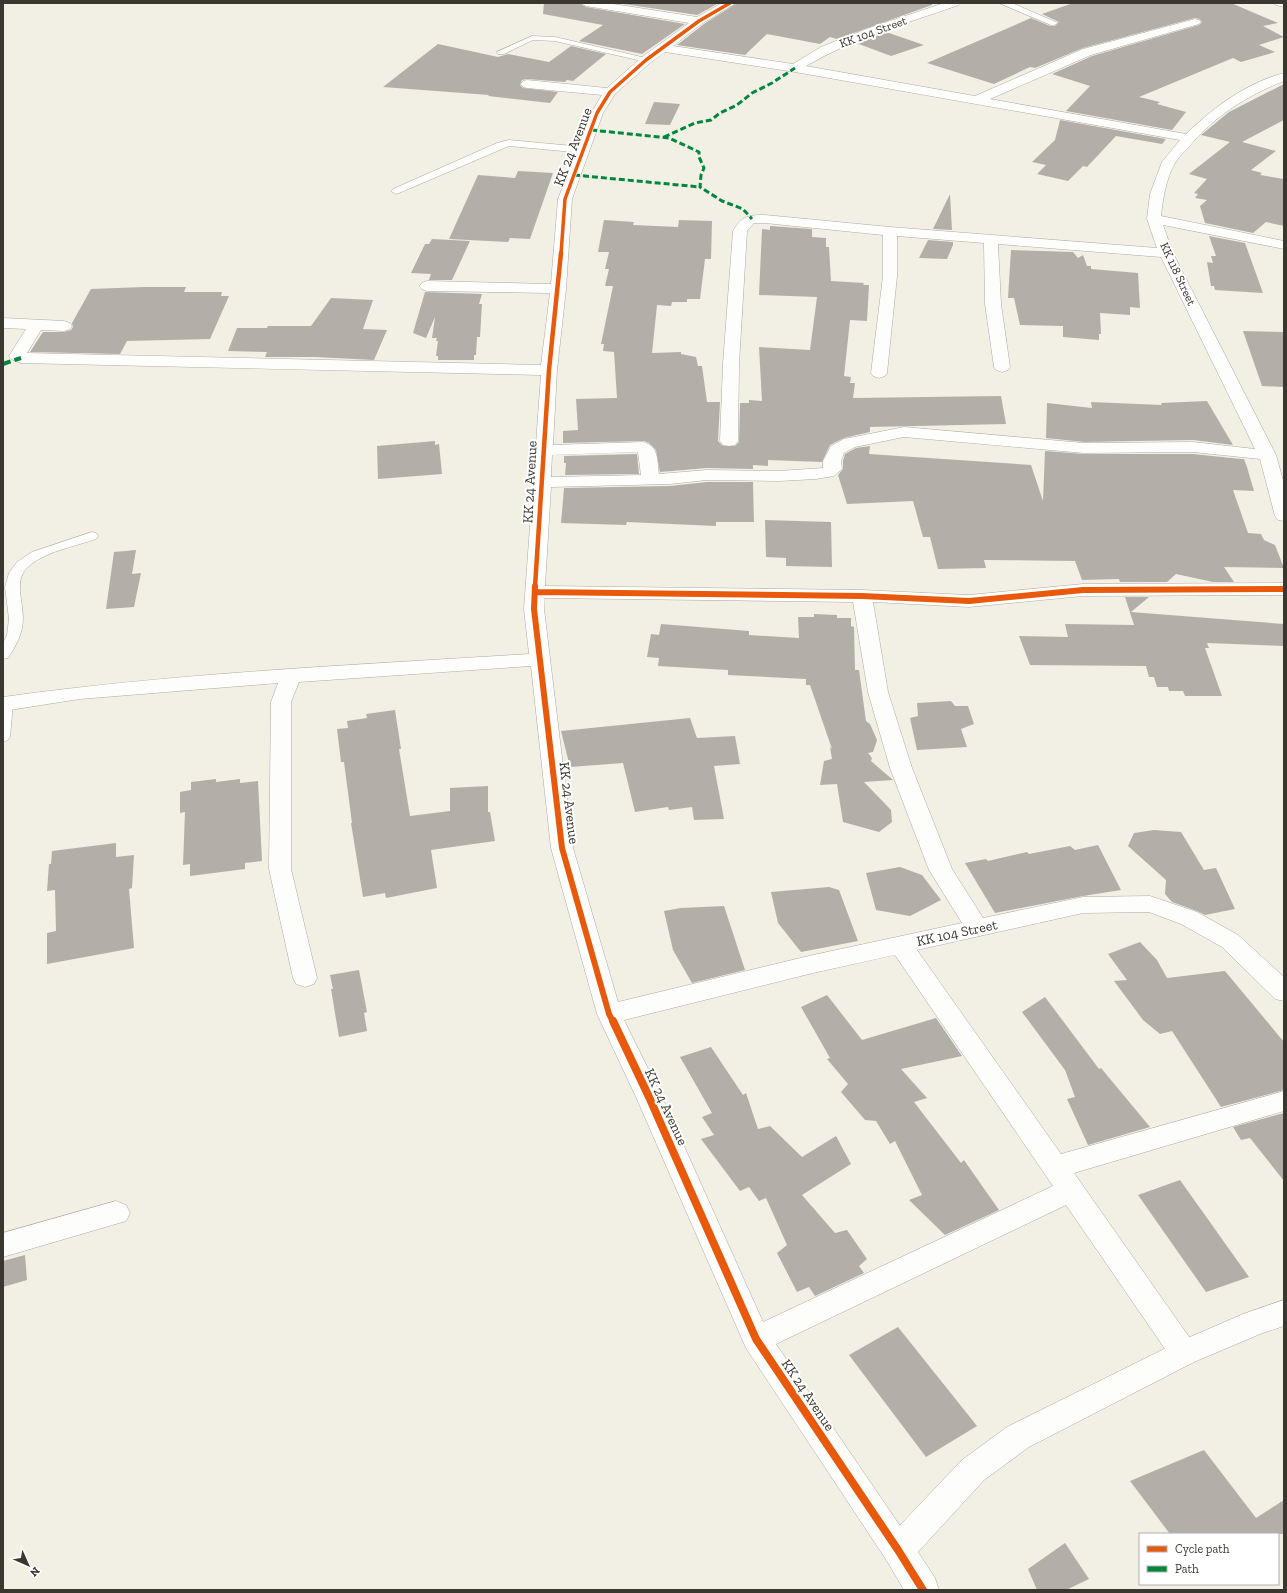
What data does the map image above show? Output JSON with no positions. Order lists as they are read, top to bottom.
{
  "streets": {
    "street": ["KK 104 Street", "KK 24 Avenue", "KK 118 Street"]
  },
  "crossings": [
    ["KK 104 Street", "KK 24 Avenue"]
  ],
  "legend": ["Cycle path", "Path"],
  "north": "bottom right"
}
